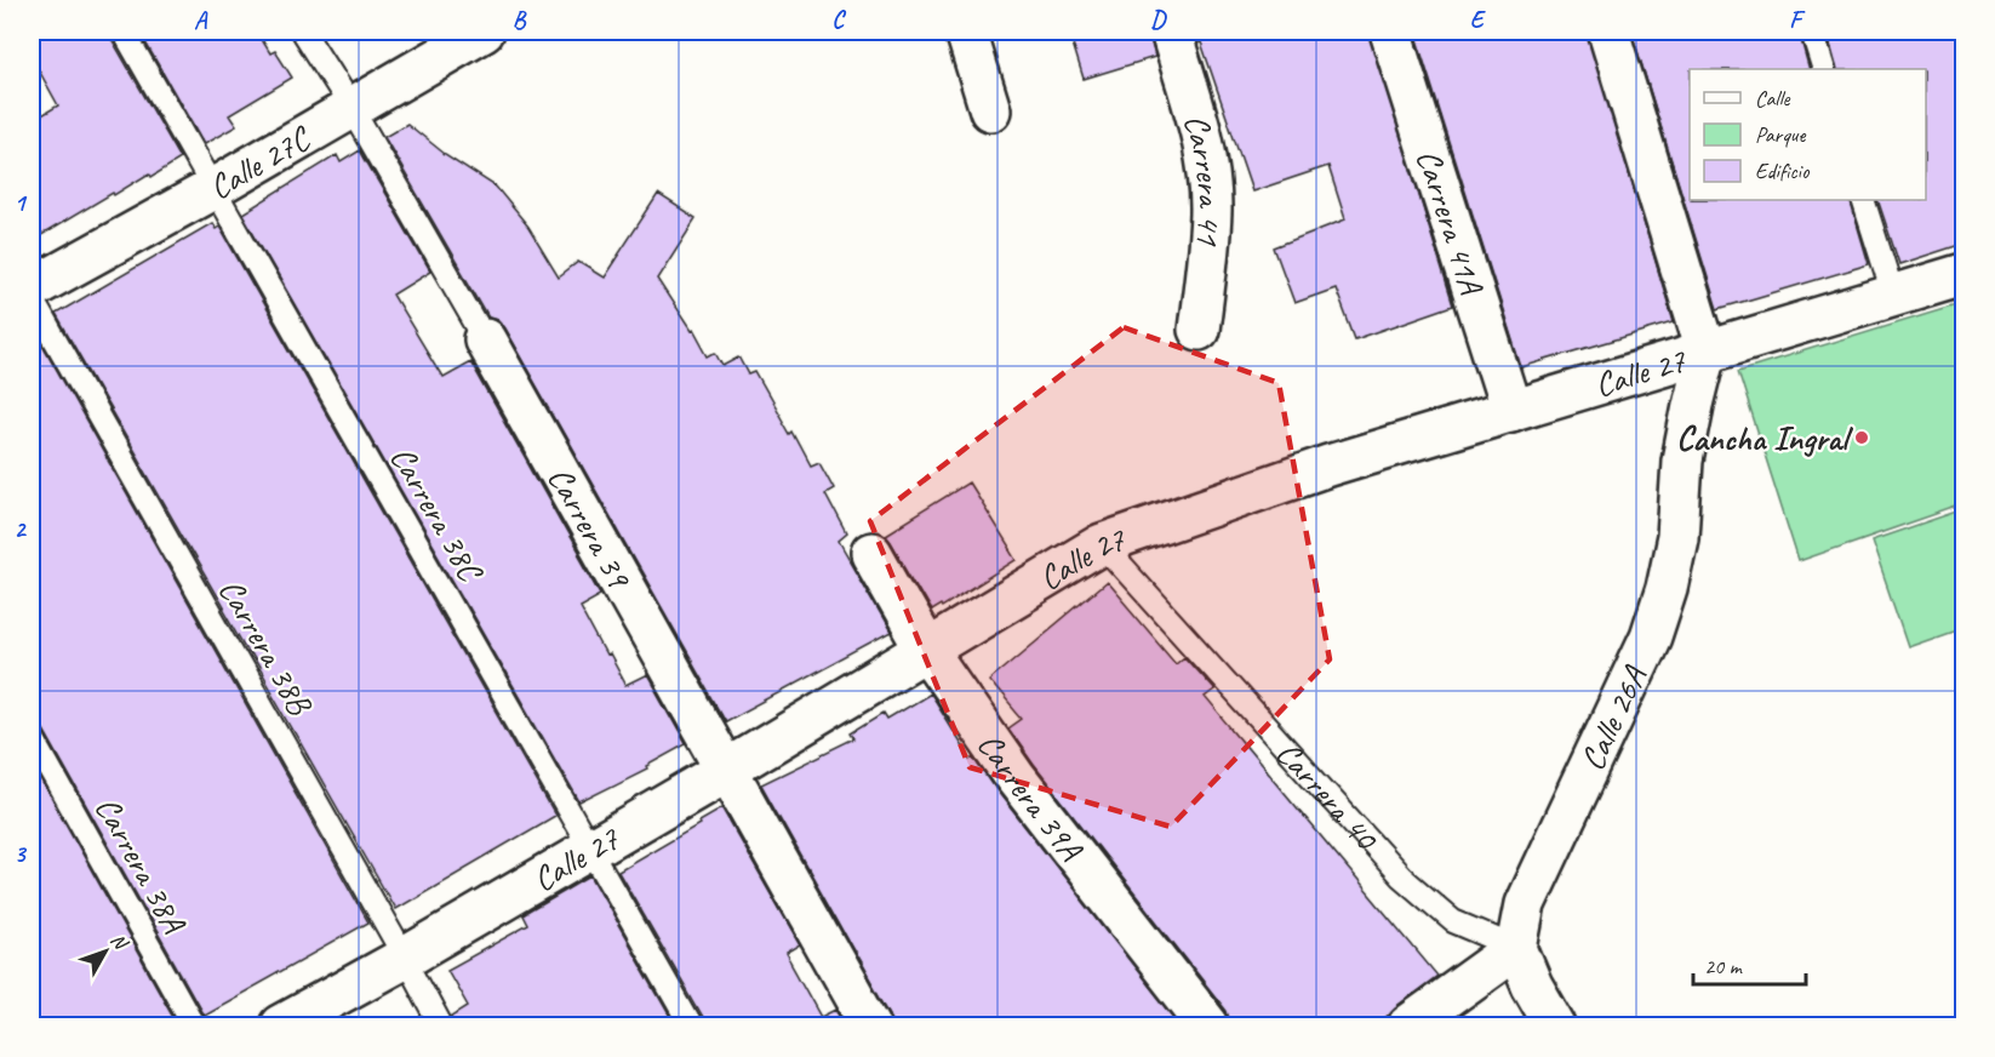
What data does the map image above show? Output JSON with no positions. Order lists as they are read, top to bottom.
{
  "streets": {
    "street": [
      "Calle 27C",
      "Carrera 41",
      "Carrera 41A",
      "Calle 27",
      "Carrera 39",
      "Calle 26A",
      "Carrera 39A"
    ],
    "lane": [
      "Carrera 38C",
      "Carrera 38B",
      "Carrera 40",
      "Carrera 38A"
    ]
  },
  "crossings": [
    ["Calle 27C", "Carrera 38C"],
    ["Calle 27C", "Carrera 39"],
    ["Carrera 41A", "Calle 27"],
    ["Calle 27", "Carrera 38C"],
    ["Calle 27", "Carrera 39"],
    ["Calle 27", "Carrera 38B"],
    ["Calle 27", "Calle 26A"],
    ["Calle 27", "Carrera 40"],
    ["Calle 27", "Carrera 39A"],
    ["Calle 26A", "Carrera 40"]
  ],
  "places": ["Cancha Ingral"],
  "legend": ["Calle", "Parque", "Edificio"],
  "scale_bar": "20 m",
  "north": "top right",
  "grid": {
    "columns": [
      "A",
      "B",
      "C",
      "D",
      "E",
      "F"
    ],
    "rows": ["1", "2", "3"]
  }
}
